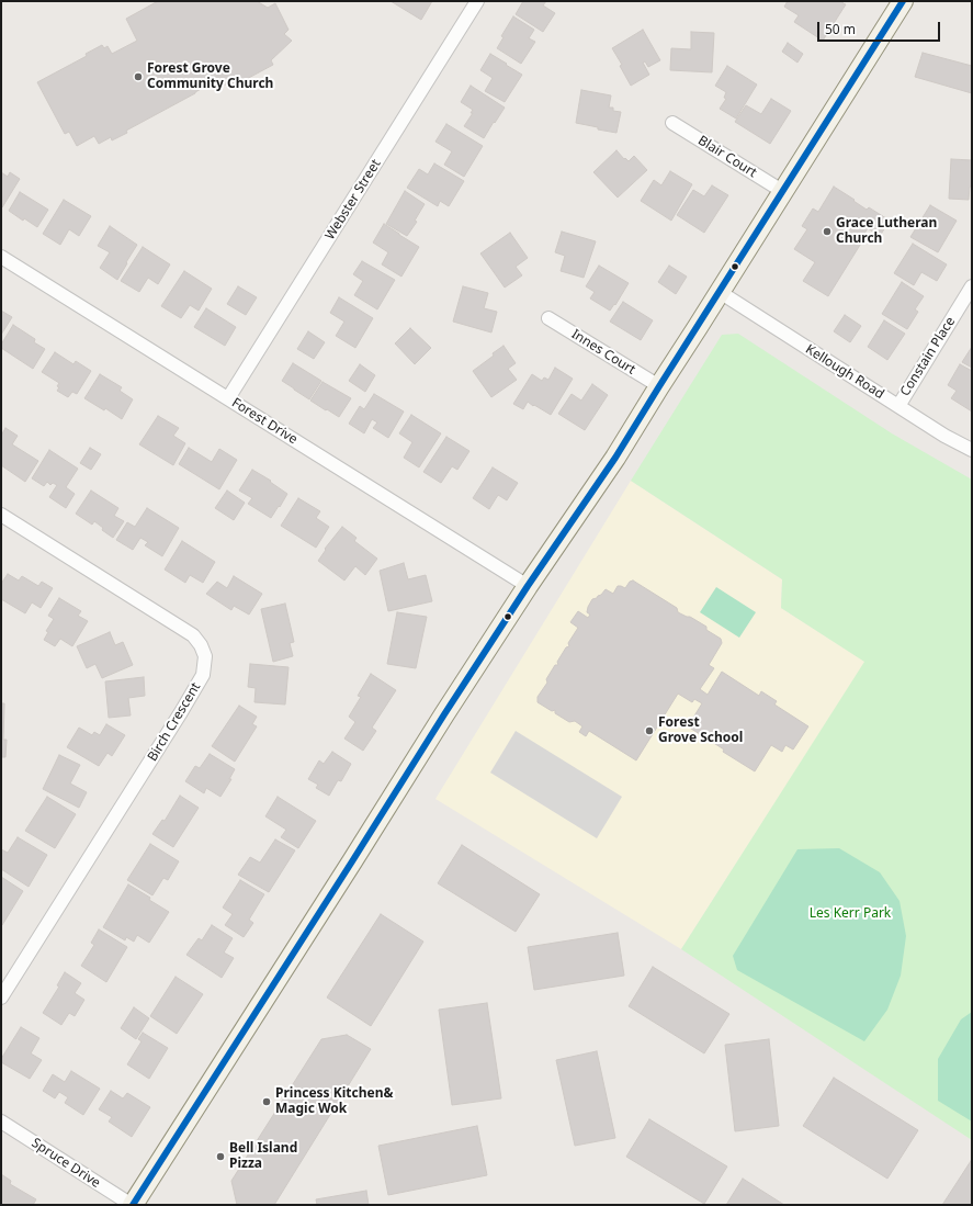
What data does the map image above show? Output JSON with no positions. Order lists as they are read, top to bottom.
{
  "streets": {
    "street": [
      "Blair Court",
      "Webster Street",
      "Innes Court",
      "Constain Place",
      "Kellough Road",
      "Forest Drive",
      "Birch Crescent",
      "Spruce Drive"
    ]
  },
  "crossings": [
    ["Webster Street", "Forest Drive"],
    ["Constain Place", "Kellough Road"]
  ],
  "parks": ["Les Kerr Park"],
  "places": [
    "Forest Grove Community Church",
    "Grace Lutheran Church",
    "Forest Grove School",
    "Princess Kitchen& Magic Wok",
    "Bell Island Pizza"
  ],
  "scale_bar": "50 m"
}
